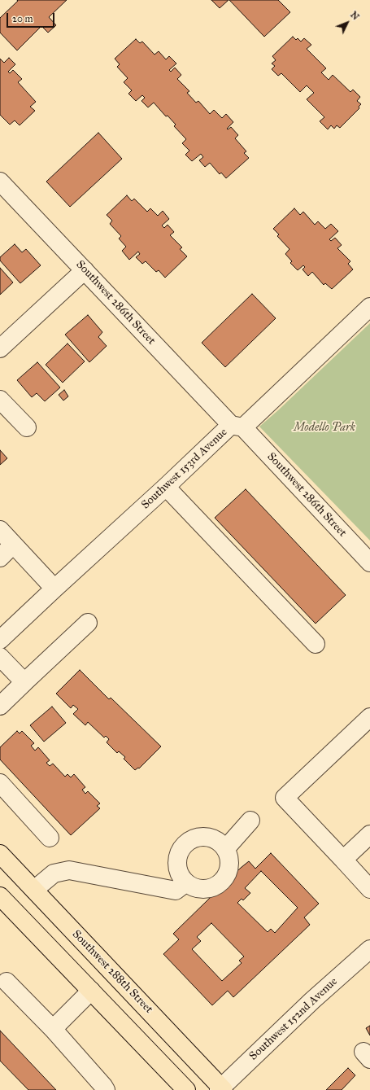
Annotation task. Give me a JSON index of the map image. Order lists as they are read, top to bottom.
{
  "streets": {
    "main road": ["Southwest 288th Street"],
    "street": ["Southwest 286th Street", "Southwest 153rd Avenue", "Southwest 152nd Avenue"]
  },
  "crossings": [
    ["Southwest 286th Street", "Southwest 153rd Avenue"],
    ["Southwest 288th Street", "Southwest 152nd Avenue"]
  ],
  "parks": ["Modello Park"],
  "scale_bar": "20 m",
  "north": "top right"
}
